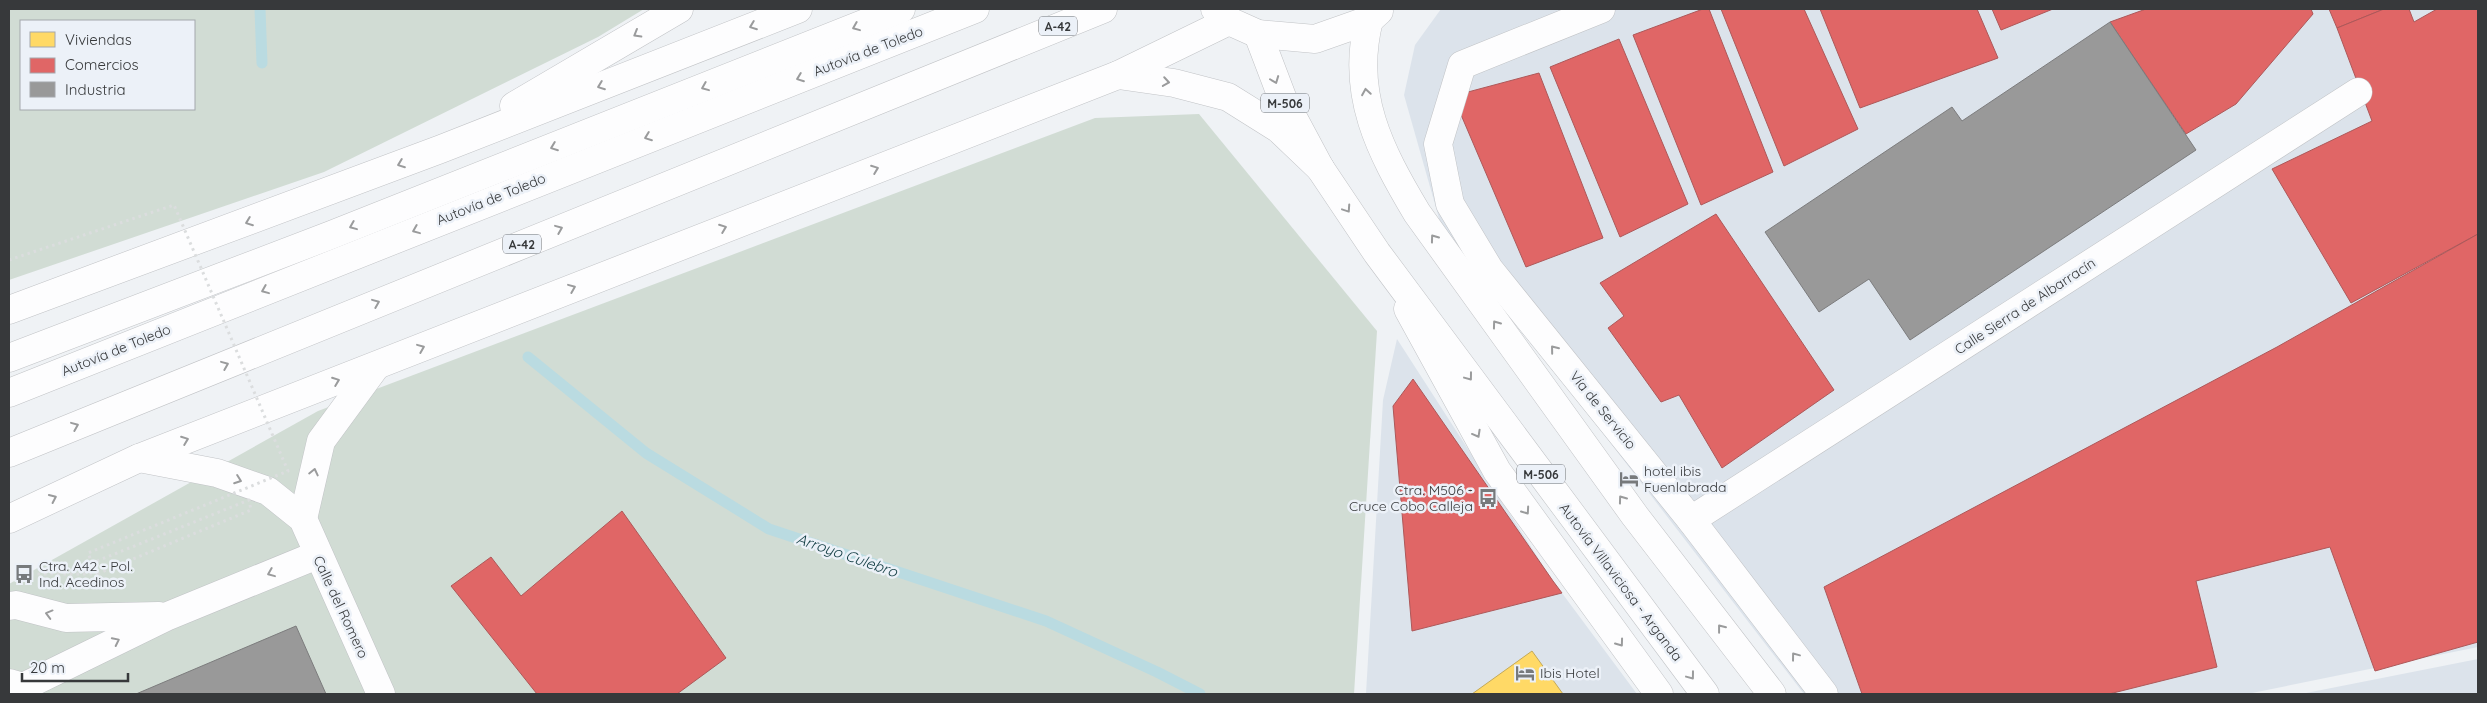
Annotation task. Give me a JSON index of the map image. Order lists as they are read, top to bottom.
{
  "streets": {
    "main road": [
      "A-42",
      "Autovía de Toledo",
      "M-506",
      "Calle Sierra de Albarracín",
      "Vía de Servicio",
      "Autovía Villaviciosa - Arganda",
      "Calle del Romero"
    ]
  },
  "crossings": [
    ["M-506", "Autovía Villaviciosa - Arganda"],
    ["Calle Sierra de Albarracín", "Vía de Servicio"]
  ],
  "water": ["Arroyo Culebro"],
  "places": {
    "hotel": ["hotel ibis Fuenlabrada", "Ibis Hotel"],
    "bus stop": ["Ctra. M506 - Cruce Cobo Calleja", "Ctra. A42 - Pol. Ind. Acedinos"]
  },
  "legend": ["Viviendas", "Comercios", "Industria"],
  "scale_bar": "20 m"
}
